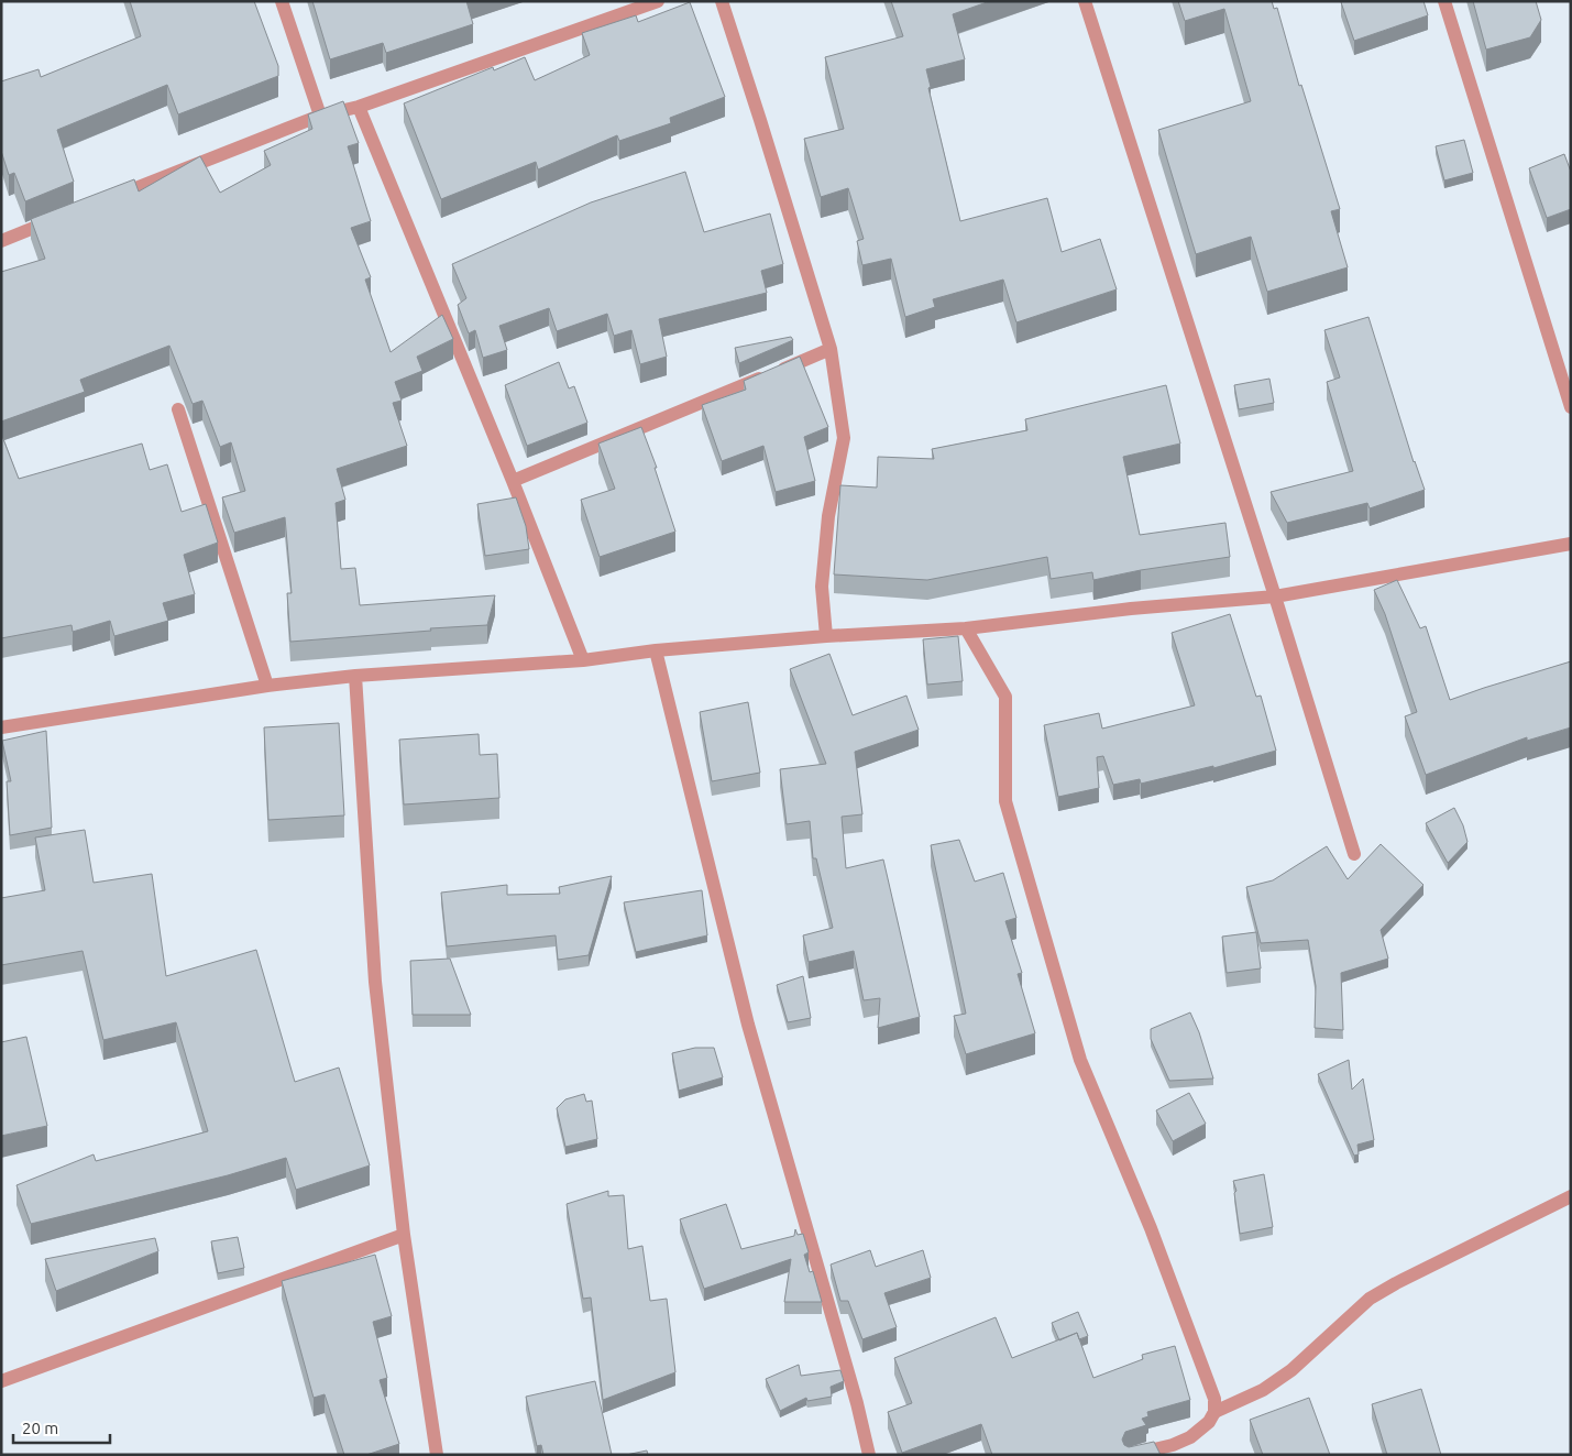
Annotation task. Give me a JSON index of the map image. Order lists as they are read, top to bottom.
{
  "scale_bar": "20 m"
}
